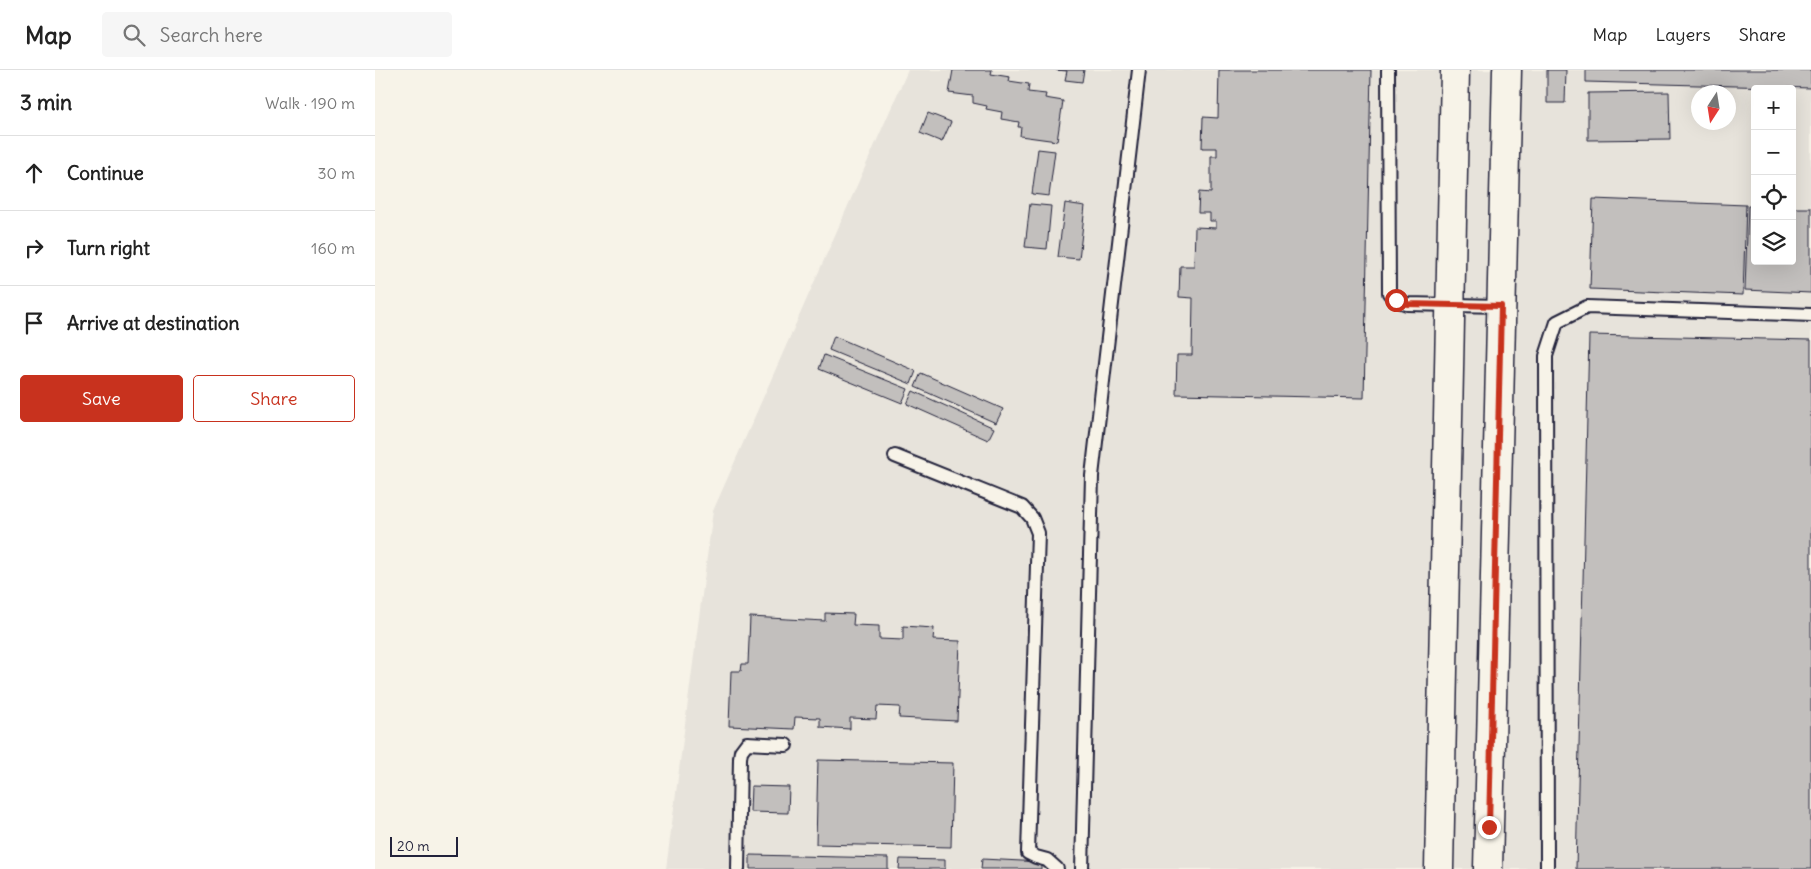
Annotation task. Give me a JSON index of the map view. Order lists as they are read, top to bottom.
{
  "scale_bar": "20 m",
  "north": "bottom",
  "page": {
    "header": "Map",
    "search": "Search here",
    "nav": ["Map", "Layers", "Share"],
    "heading": ["3 min", "Walk · 190 m"],
    "map_buttons": ["+", "−"],
    "list": [
      ["Continue", "30 m"],
      ["Turn right", "160 m"],
      "Arrive at destination"
    ],
    "buttons": ["Save", "Share"],
    "scale": "20 m"
  }
}
